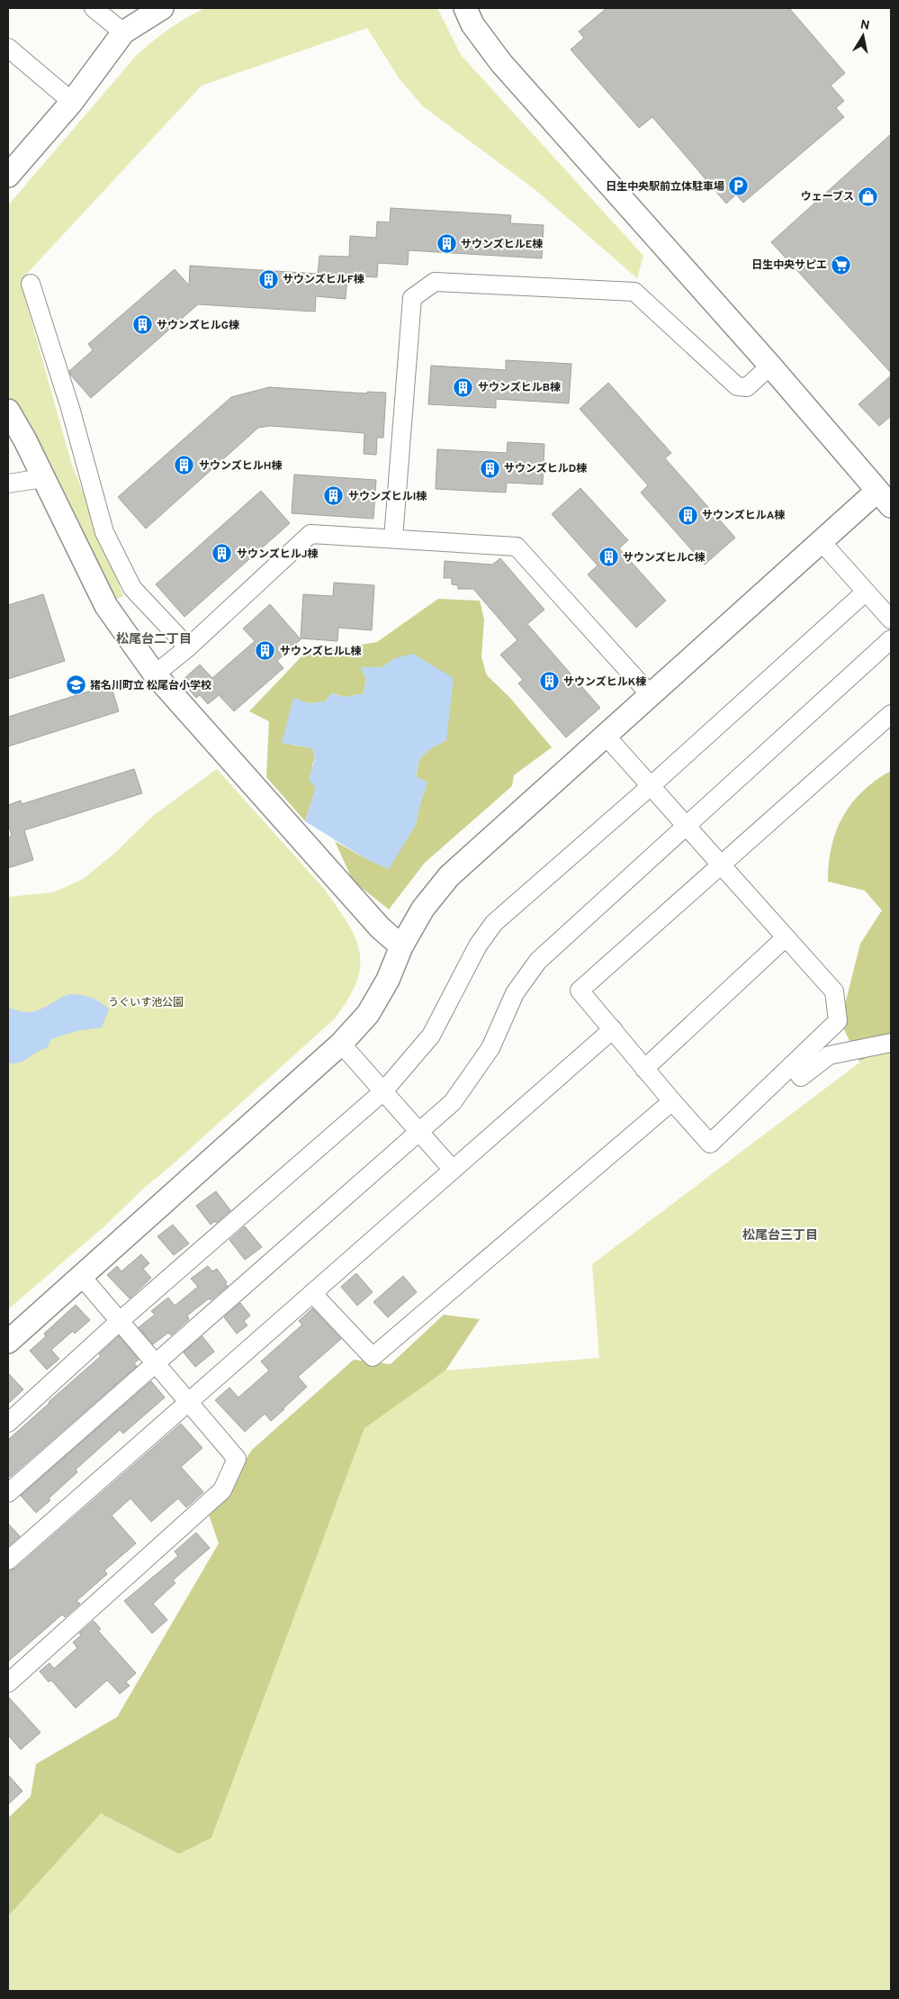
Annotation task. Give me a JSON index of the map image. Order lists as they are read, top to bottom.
{
  "districts": ["松尾台二丁目", "松尾台三丁目"],
  "parks": ["うぐいす池公園"],
  "places": {
    "parking": ["日生中央駅前立体駐車場"],
    "shop": ["ウェーブス"],
    "building": [
      "サウンズヒルE棟",
      "サウンズヒルF棟",
      "サウンズヒルG棟",
      "サウンズヒルB棟",
      "サウンズヒルH棟",
      "サウンズヒルD棟",
      "サウンズヒルI棟",
      "サウンズヒルA棟",
      "サウンズヒルJ棟",
      "サウンズヒルC棟",
      "サウンズヒルL棟",
      "サウンズヒルK棟"
    ],
    "supermarket": ["日生中央サピエ"],
    "school or university": ["猪名川町立 松尾台小学校"]
  },
  "north": "top"
}
